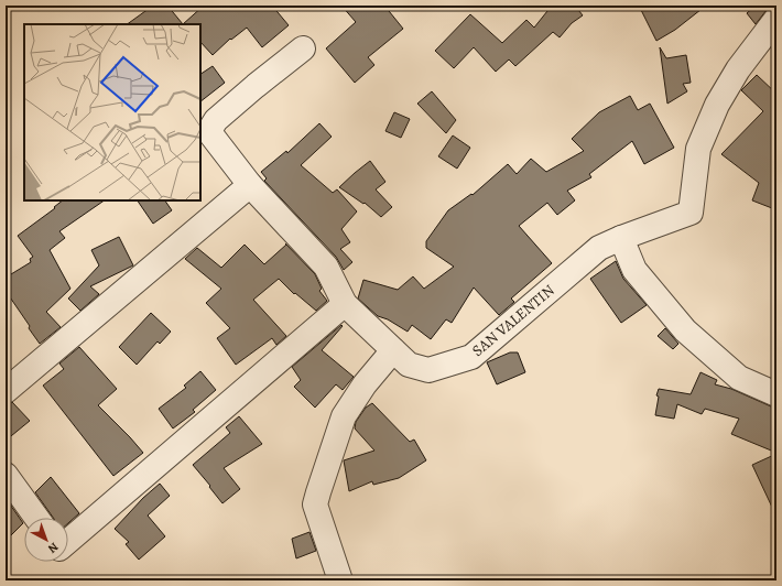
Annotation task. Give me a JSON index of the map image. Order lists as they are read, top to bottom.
{
  "streets": {
    "street": ["SAN VALENTIN"]
  },
  "north": "bottom right"
}
